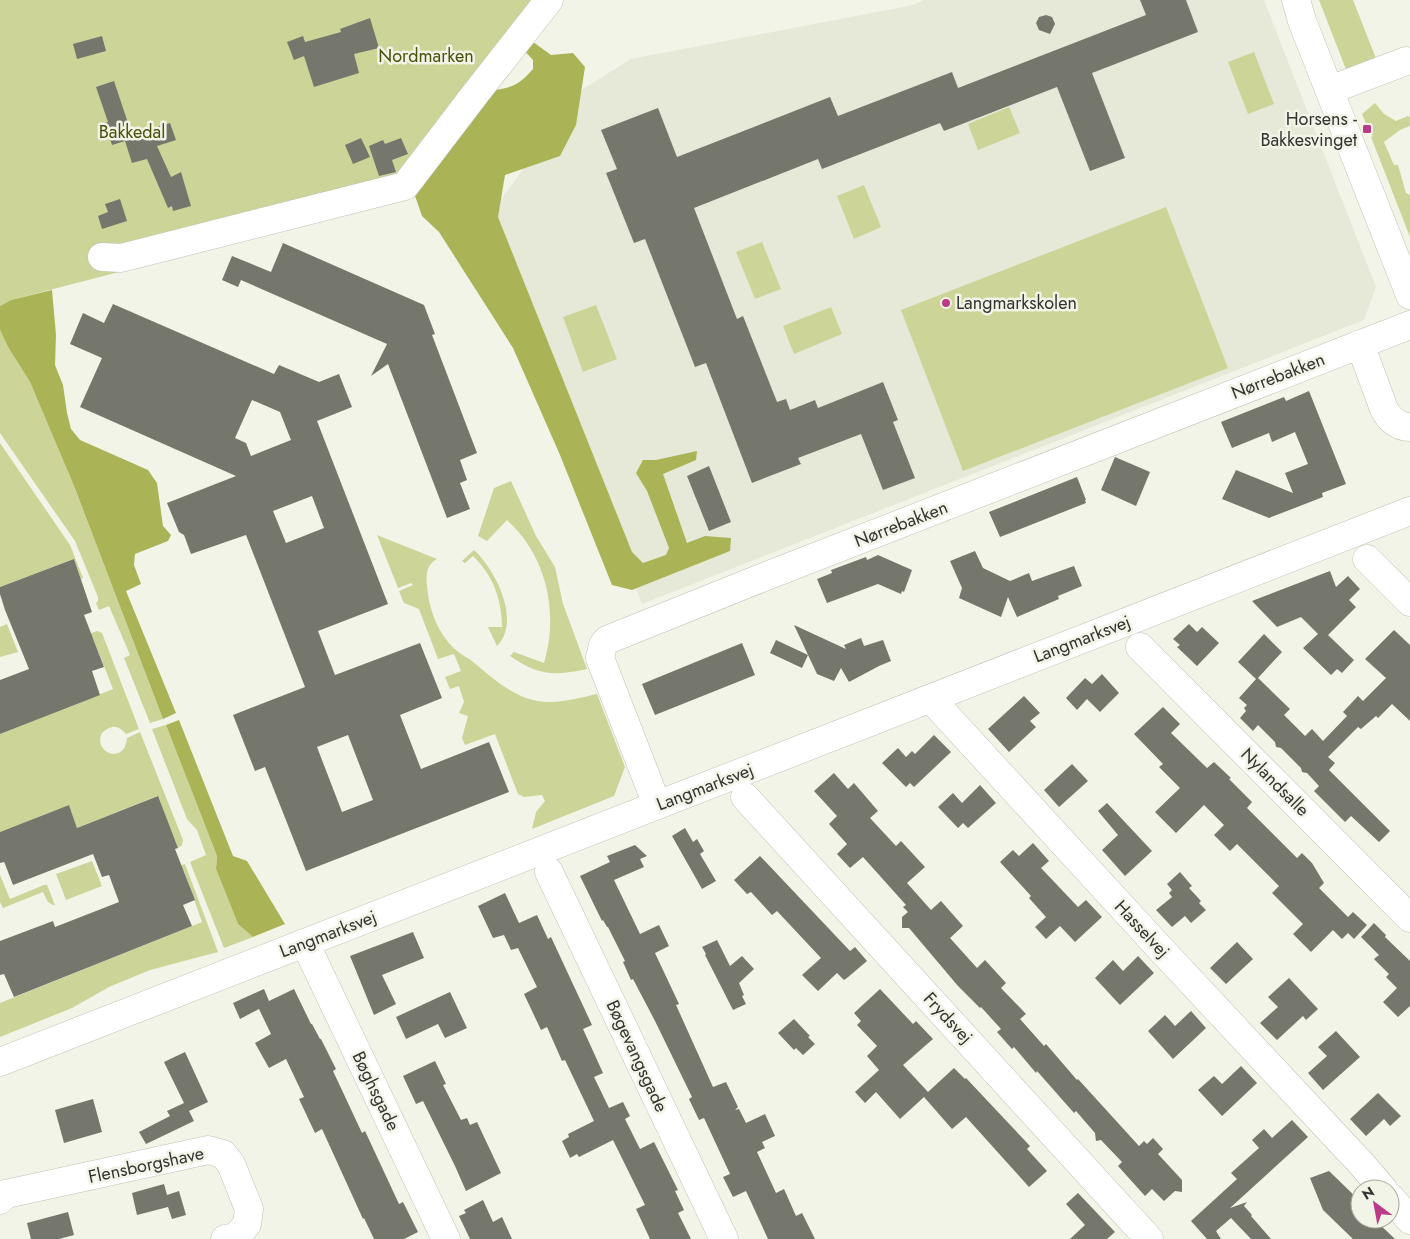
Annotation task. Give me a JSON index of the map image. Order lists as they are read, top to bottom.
{
  "streets": {
    "street": [
      "Nørrebakken",
      "Langmarksvej",
      "Nylandsalle",
      "Hasselvej",
      "Frydsvej",
      "Bøgevangsgade",
      "Bøghsgade",
      "Flensborgshave"
    ]
  },
  "crossings": [
    ["Nørrebakken", "Langmarksvej"],
    ["Langmarksvej", "Hasselvej"],
    ["Langmarksvej", "Bøghsgade"]
  ],
  "parks": ["Nordmarken", "Bakkedal"],
  "places": {
    "transit": ["Horsens - Bakkesvinget"],
    "other": ["Langmarkskolen"]
  },
  "north": "top left"
}
